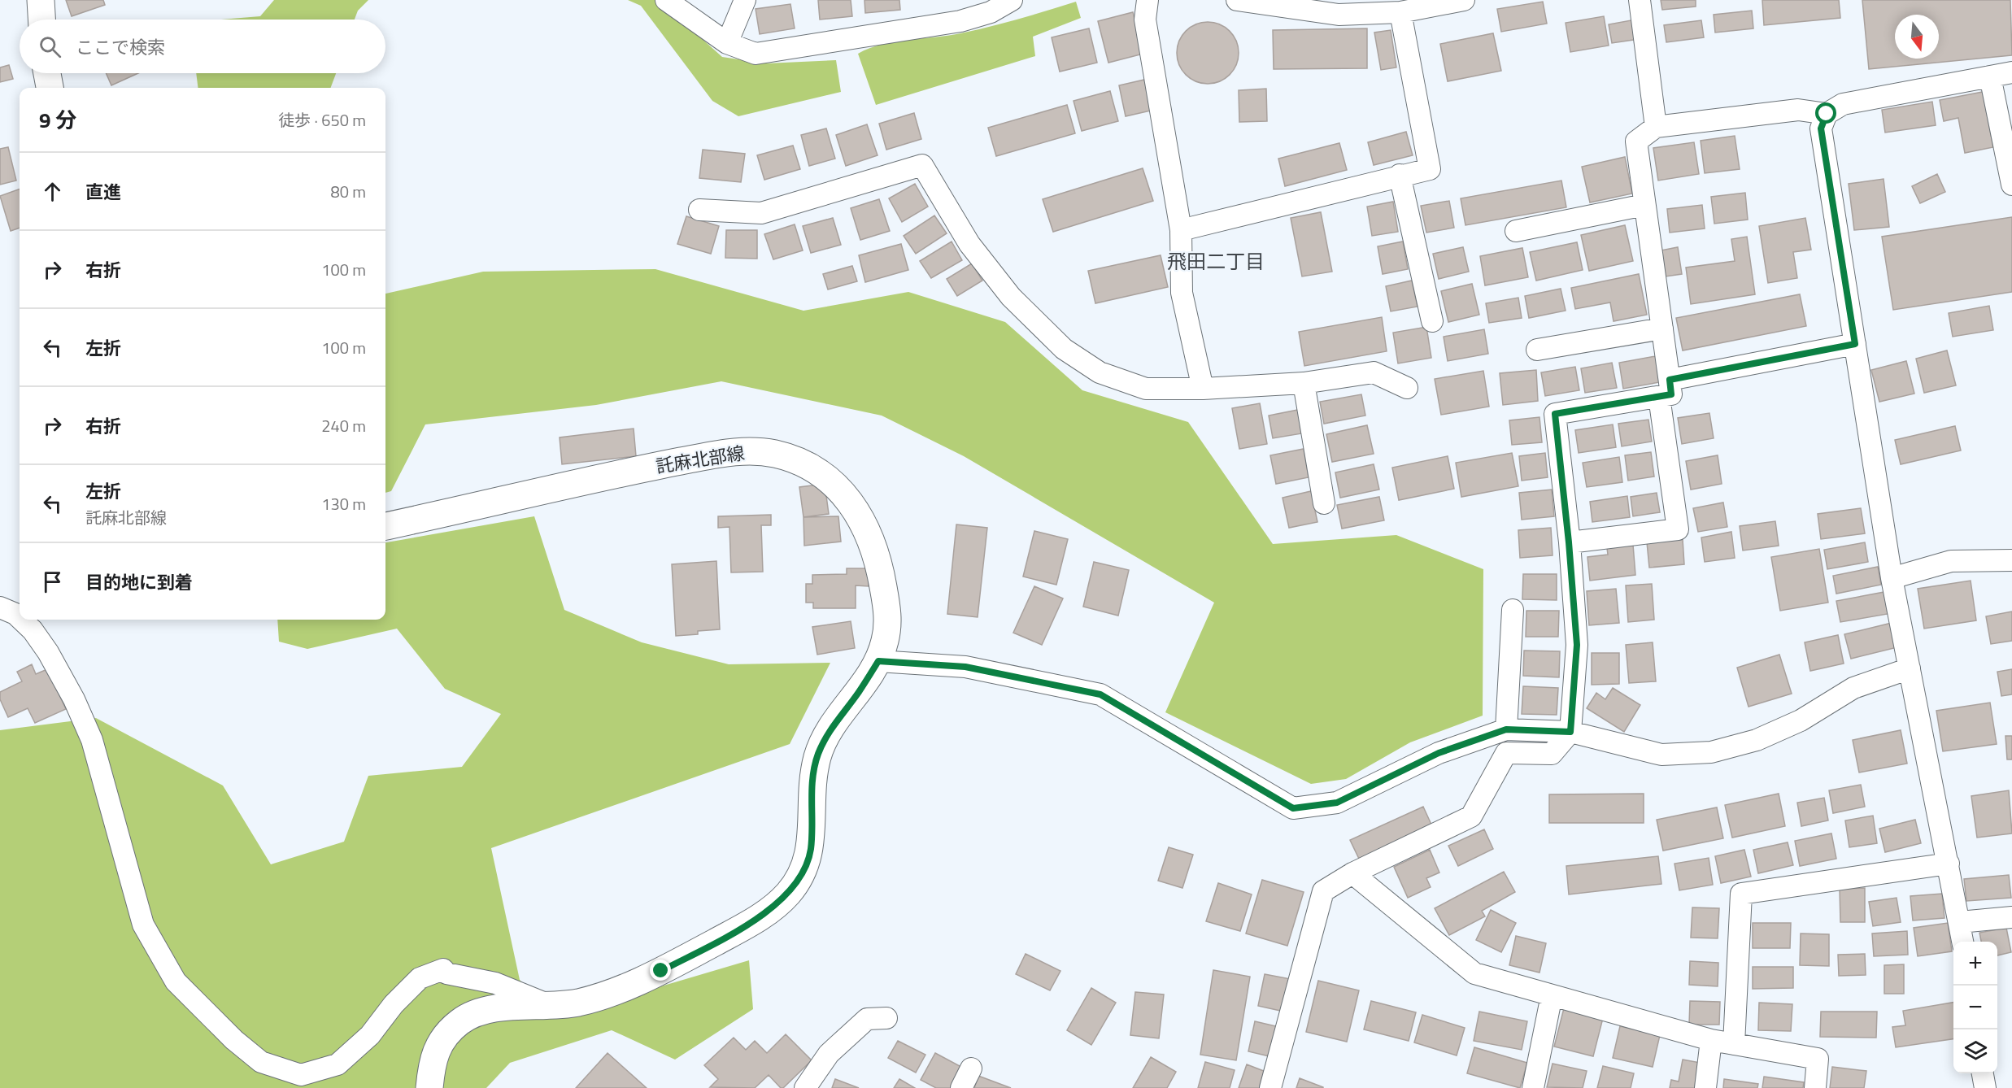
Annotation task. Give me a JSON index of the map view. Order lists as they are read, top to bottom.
{
  "streets": {
    "main road": ["託麻北部線"]
  },
  "districts": ["飛田二丁目"],
  "north": "bottom",
  "page": {
    "search": "ここで検索",
    "heading": ["9 分", "徒歩 · 650 m"],
    "list": [
      ["直進", "80 m"],
      ["右折", "100 m"],
      ["左折", "100 m"],
      ["右折", "240 m"],
      ["左折", "託麻北部線", "130 m"],
      "目的地に到着"
    ],
    "map_buttons": ["+", "−"]
  }
}
